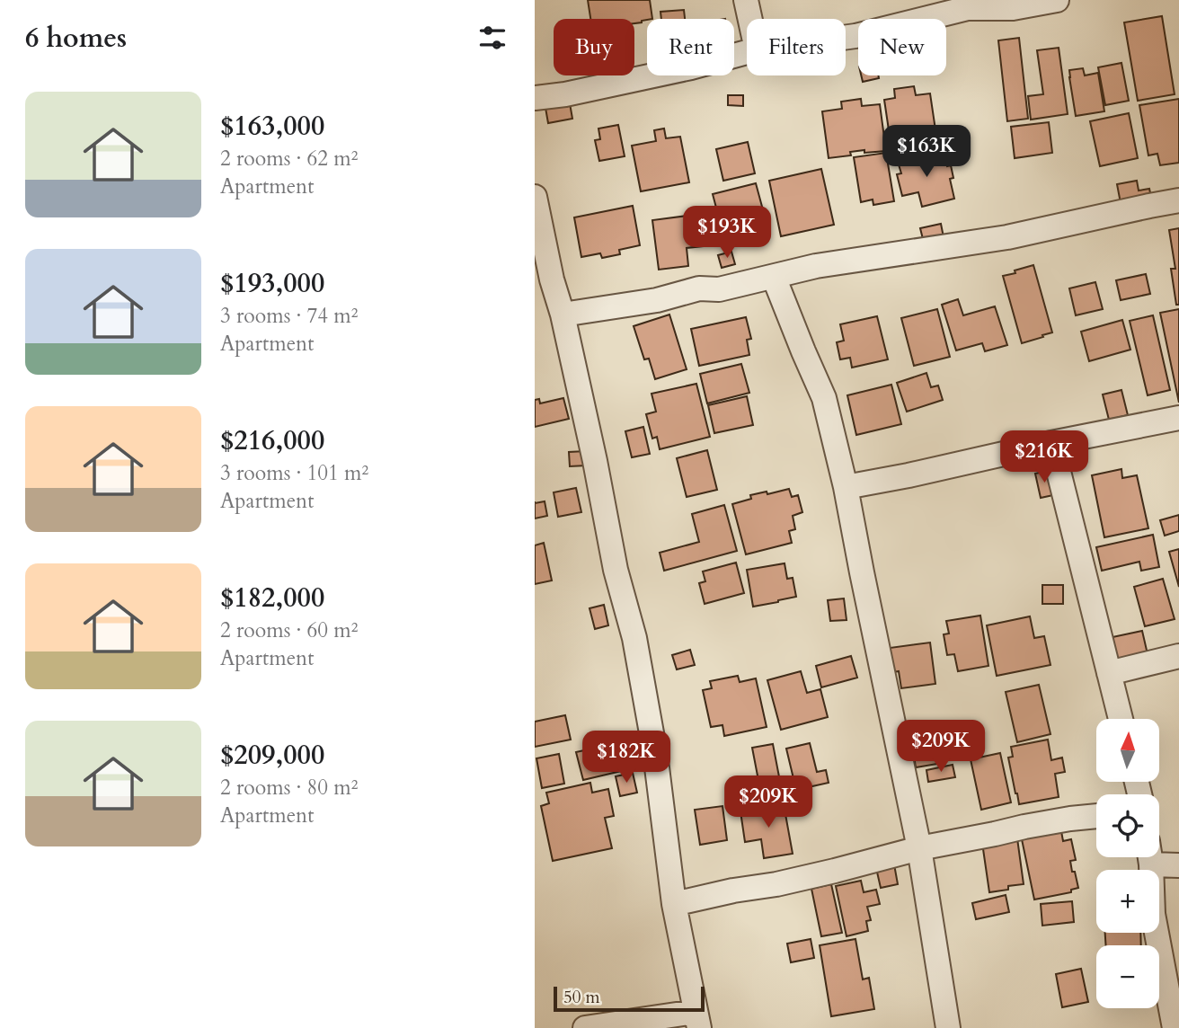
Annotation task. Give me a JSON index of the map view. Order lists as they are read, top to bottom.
{
  "scale_bar": "50 m",
  "north": "top",
  "page": {
    "heading": "6 homes",
    "chip": [
      "Buy",
      "Rent",
      "Filters",
      "New"
    ],
    "list": [
      {
        "name": "$163,000",
        "note": "2 rooms · 62 m² · Apartment"
      },
      {
        "name": "$193,000",
        "note": "3 rooms · 74 m² · Apartment"
      },
      {
        "name": "$216,000",
        "note": "3 rooms · 101 m² · Apartment"
      },
      {
        "name": "$182,000",
        "note": "2 rooms · 60 m² · Apartment"
      },
      {
        "name": "$209,000",
        "note": "2 rooms · 80 m² · Apartment"
      }
    ],
    "price": [
      "$163K",
      "$193K",
      "$216K",
      "$209K",
      "$182K",
      "$209K"
    ],
    "map_buttons": ["+", "−"],
    "scale": "50 m"
  }
}
